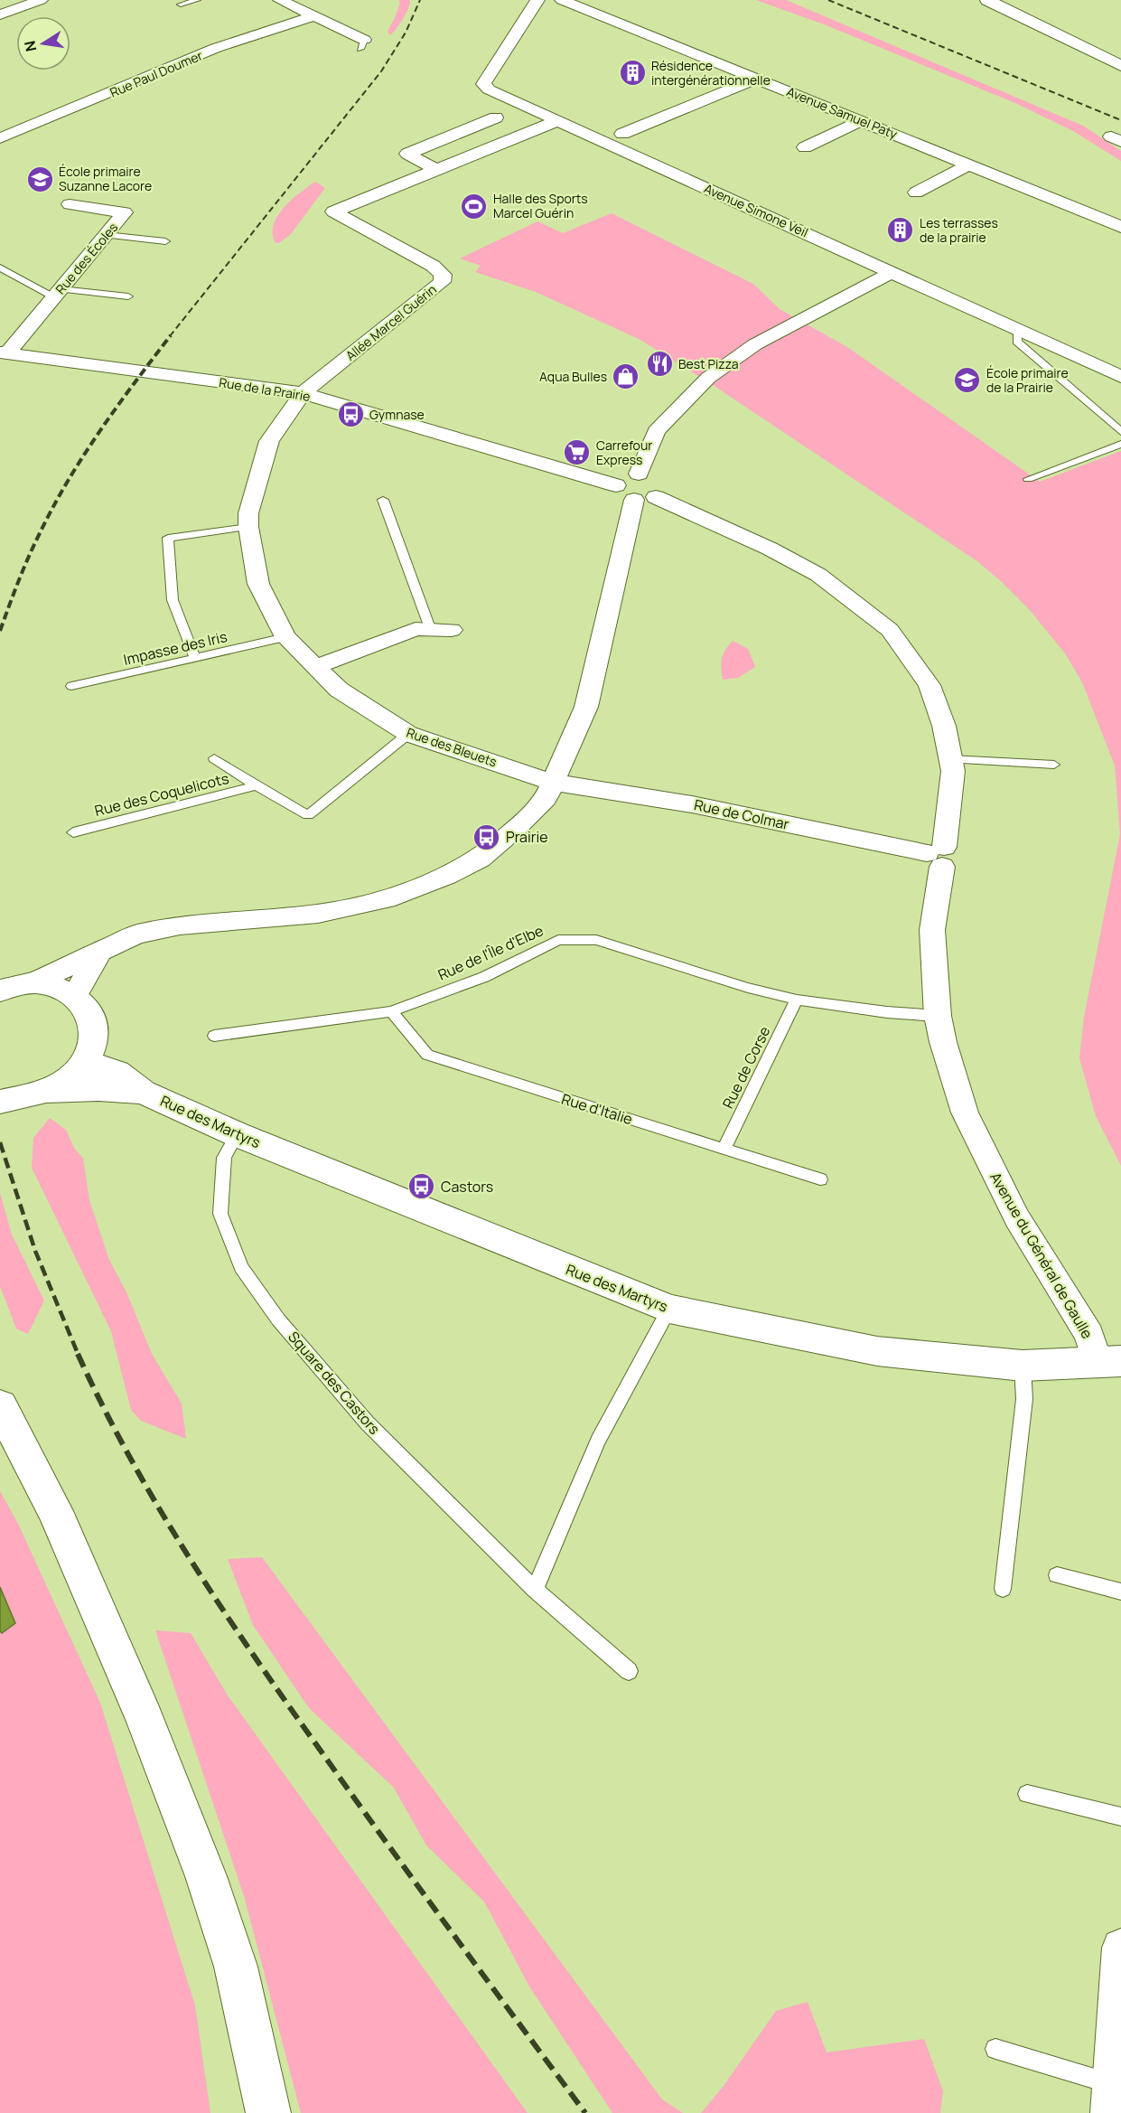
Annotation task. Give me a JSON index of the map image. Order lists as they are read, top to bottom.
{
  "streets": {
    "main road": ["Rue des Martyrs"],
    "street": [
      "Rue Paul Doumer",
      "Avenue Samuel Paty",
      "Avenue Simone Veil",
      "Rue des Écoles",
      "Allée Marcel Guérin",
      "Rue de la Prairie",
      "Rue des Bleuets",
      "Rue de Colmar",
      "Avenue du Général de Gaulle"
    ],
    "lane": [
      "Impasse des Iris",
      "Rue des Coquelicots",
      "Rue de l'Île d'Elbe",
      "Rue de Corse",
      "Rue d'Italie",
      "Square des Castors"
    ]
  },
  "crossings": [
    ["Avenue Simone Veil", "Allée Marcel Guérin"],
    ["Rue des Écoles", "Rue de la Prairie"],
    ["Allée Marcel Guérin", "Rue de la Prairie"],
    ["Allée Marcel Guérin", "Rue des Bleuets"],
    ["Rue de la Prairie", "Rue des Bleuets"],
    ["Rue de la Prairie", "Avenue du Général de Gaulle"],
    ["Impasse des Iris", "Rue des Bleuets"],
    ["Rue des Bleuets", "Rue des Coquelicots"],
    ["Rue des Bleuets", "Rue de Colmar"],
    ["Rue de Colmar", "Avenue du Général de Gaulle"],
    ["Rue de l'Île d'Elbe", "Rue de Corse"],
    ["Rue de l'Île d'Elbe", "Rue d'Italie"],
    ["Rue de l'Île d'Elbe", "Avenue du Général de Gaulle"],
    ["Rue de Corse", "Rue d'Italie"],
    ["Rue des Martyrs", "Avenue du Général de Gaulle"],
    ["Rue des Martyrs", "Square des Castors"]
  ],
  "places": {
    "building": ["Résidence intergénérationnelle", "Les terrasses de la prairie"],
    "school or university": ["École primaire Suzanne Lacore", "École primaire de la Prairie"],
    "sports": ["Halle des Sports Marcel Guérin"],
    "restaurant": ["Best Pizza"],
    "shop": ["Aqua Bulles"],
    "bus stop": ["Gymnase", "Prairie", "Castors"],
    "supermarket": ["Carrefour Express"]
  },
  "north": "left"
}
